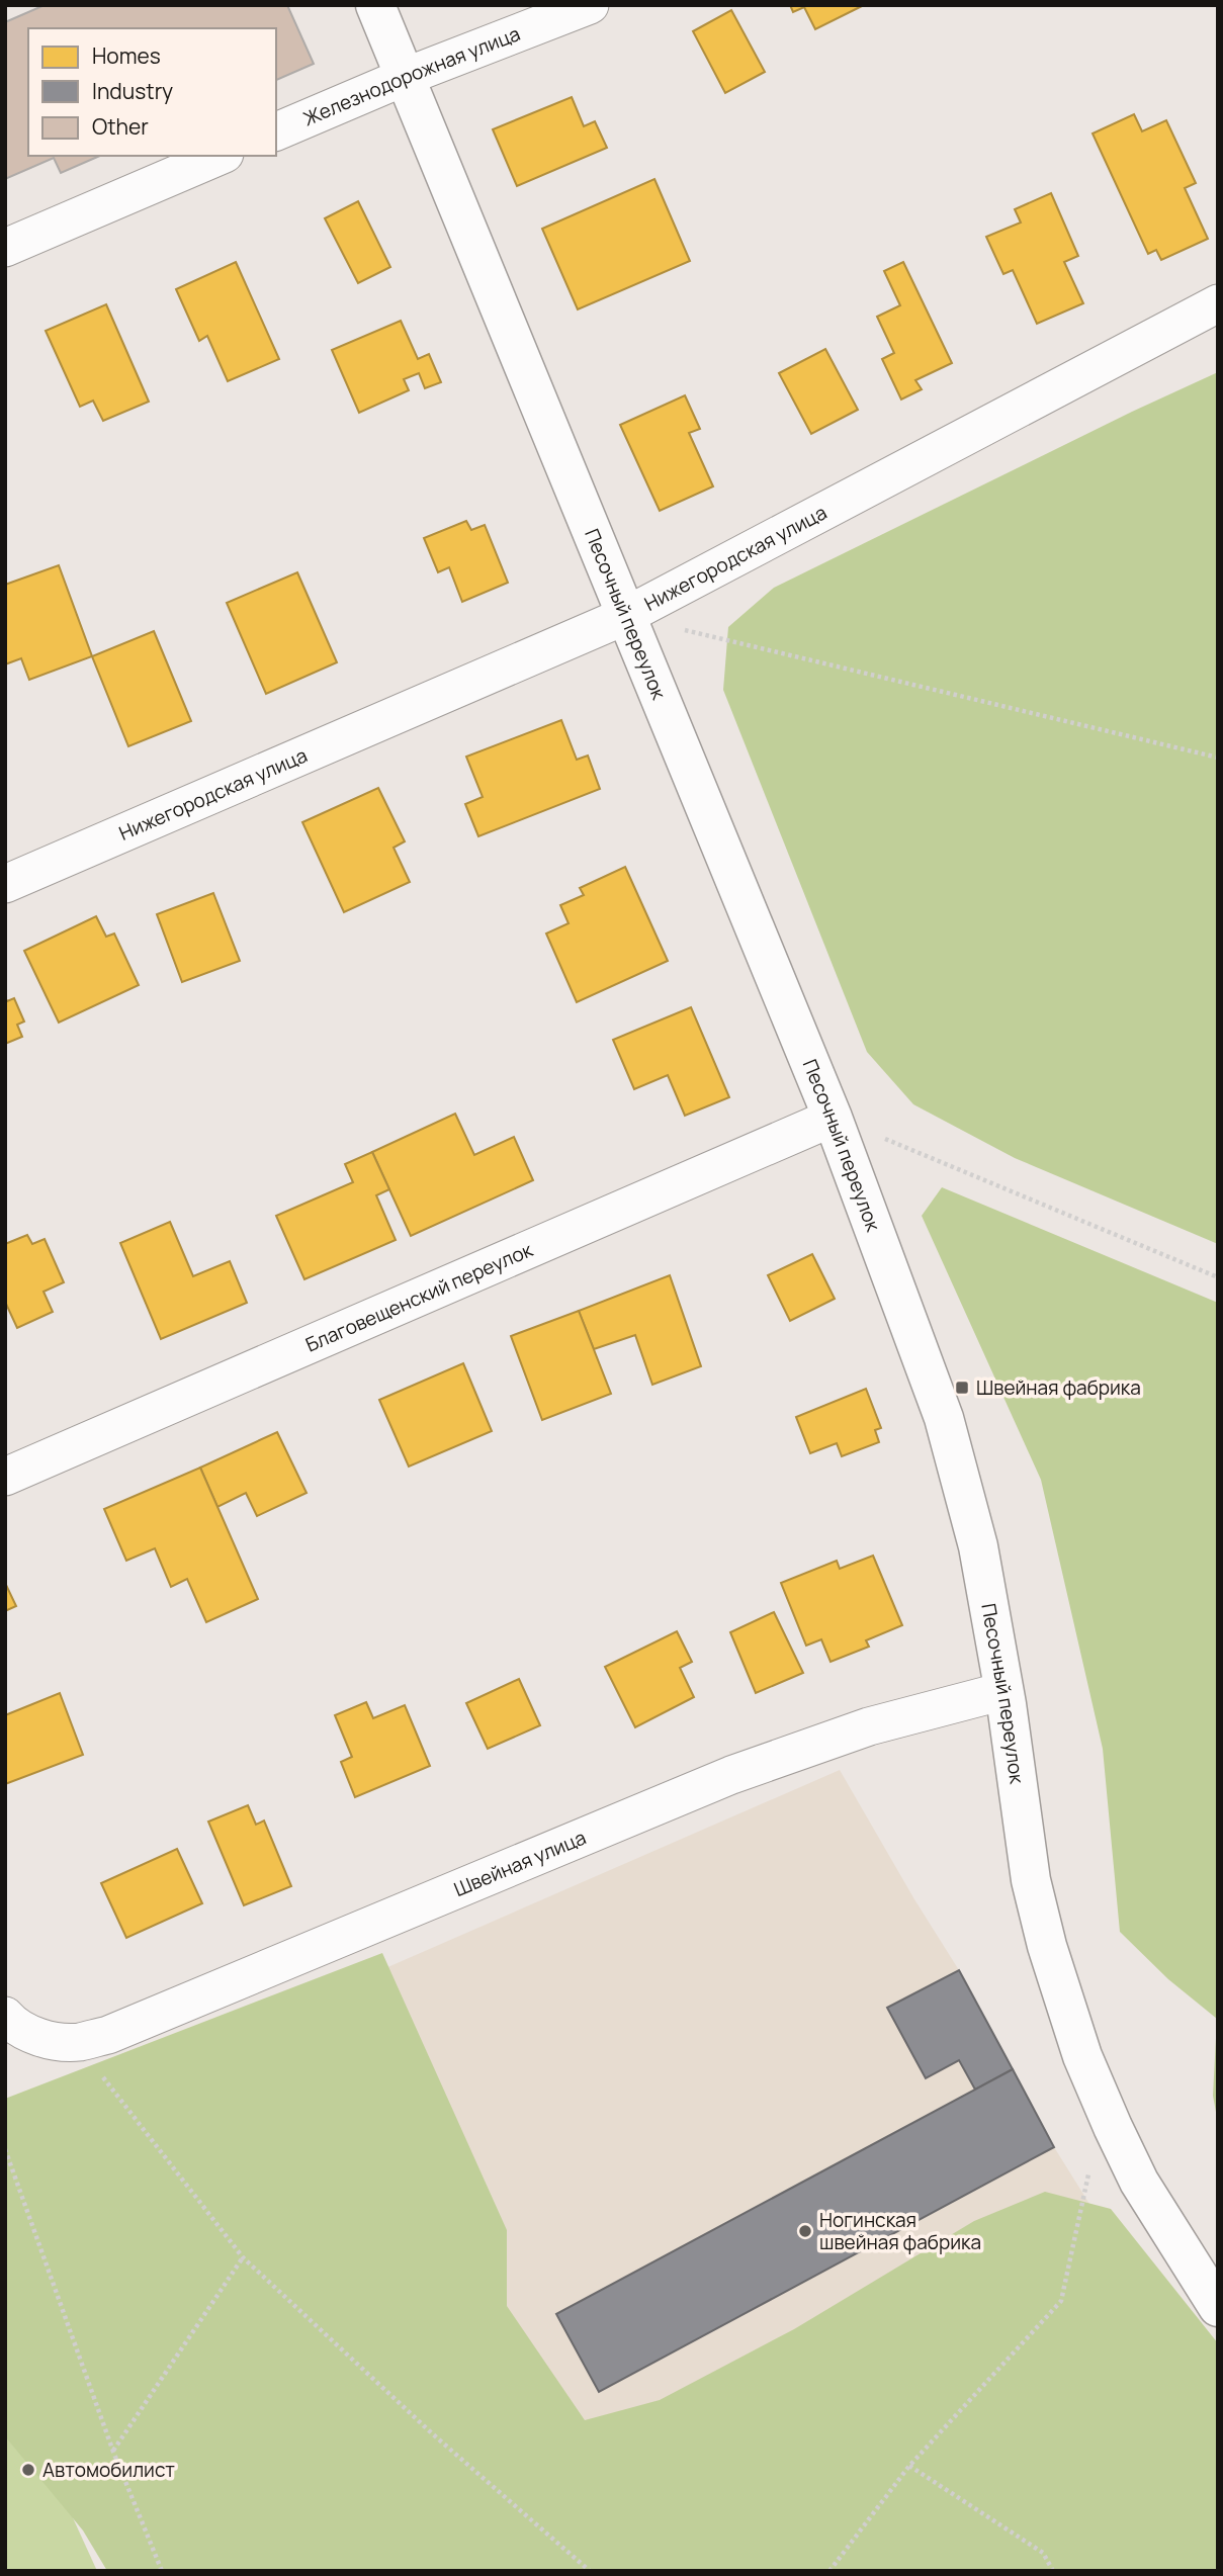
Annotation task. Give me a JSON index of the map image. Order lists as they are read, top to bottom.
{
  "streets": {
    "main road": ["Песочный переулок"],
    "street": [
      "Железнодорожная улица",
      "Нижегородская улица",
      "Благовещенский переулок",
      "Швейная улица"
    ]
  },
  "crossings": [
    ["Железнодорожная улица", "Песочный переулок"],
    ["Нижегородская улица", "Песочный переулок"],
    ["Песочный переулок", "Благовещенский переулок"],
    ["Песочный переулок", "Швейная улица"]
  ],
  "places": {
    "transit": ["Швейная фабрика"],
    "other": ["Ногинская швейная фабрика", "Автомобилист"]
  },
  "legend": ["Homes", "Industry", "Other"]
}
